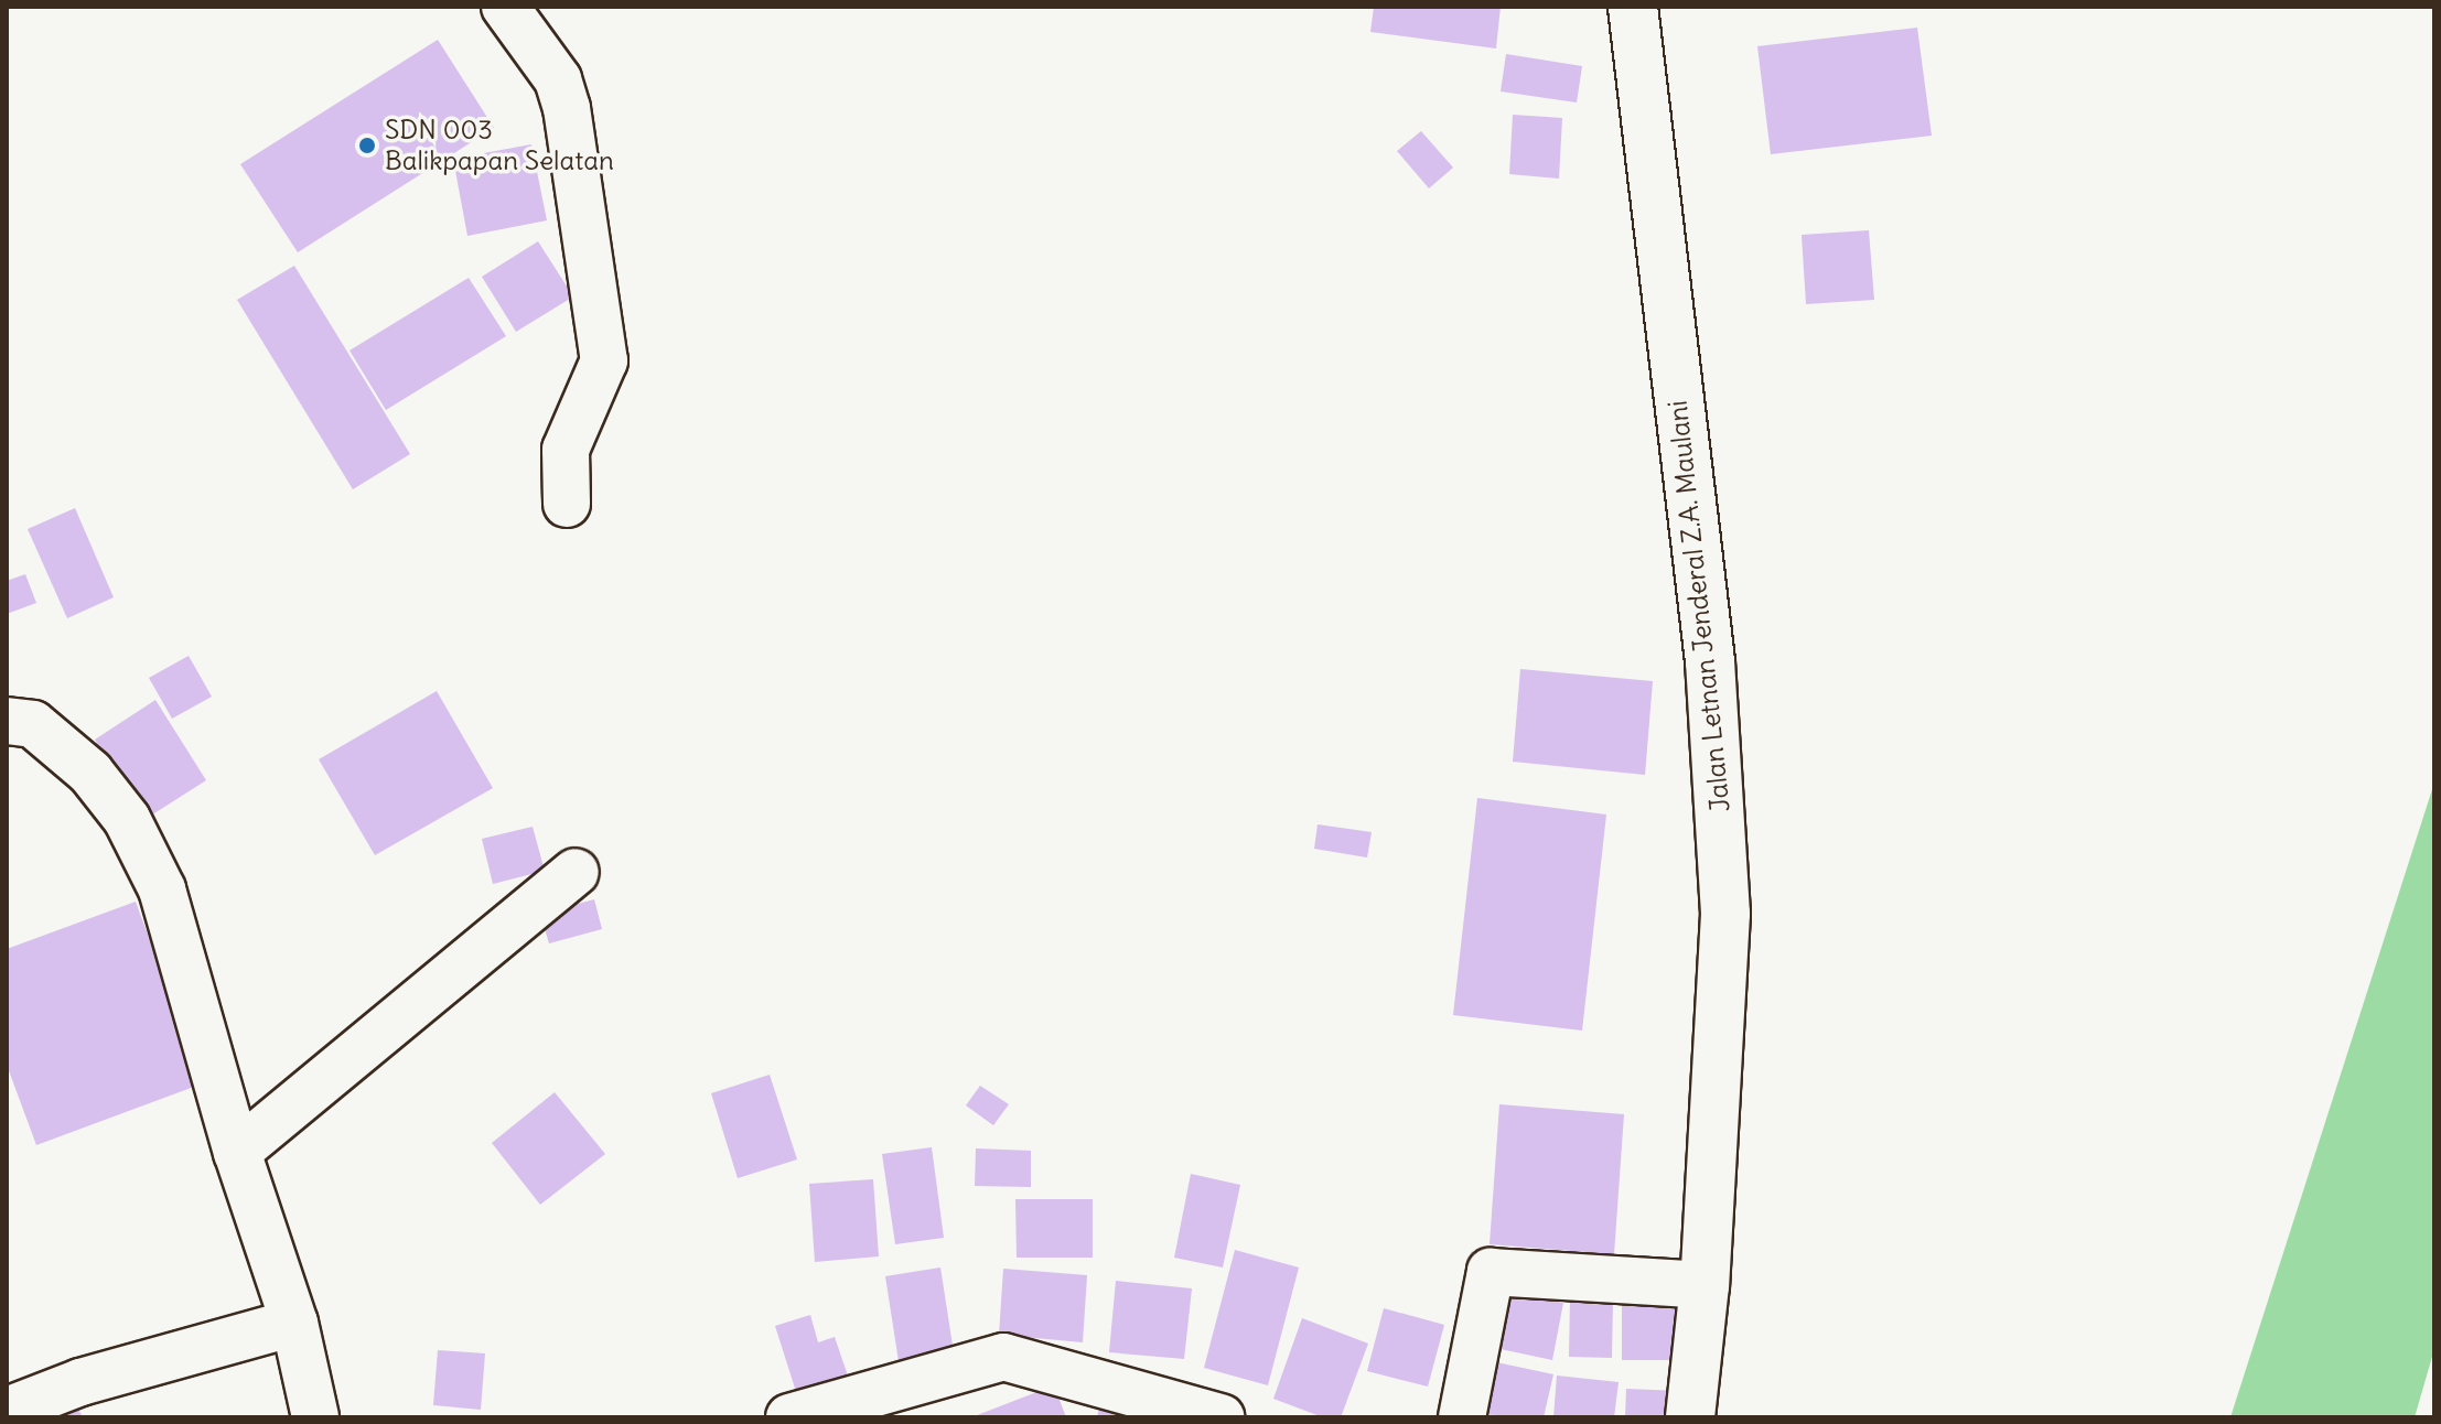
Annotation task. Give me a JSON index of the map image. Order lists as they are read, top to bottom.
{
  "streets": {
    "street": ["Jalan Letnan Jenderal Z.A. Maulani"]
  },
  "places": ["SDN 003 Balikpapan Selatan"]
}
